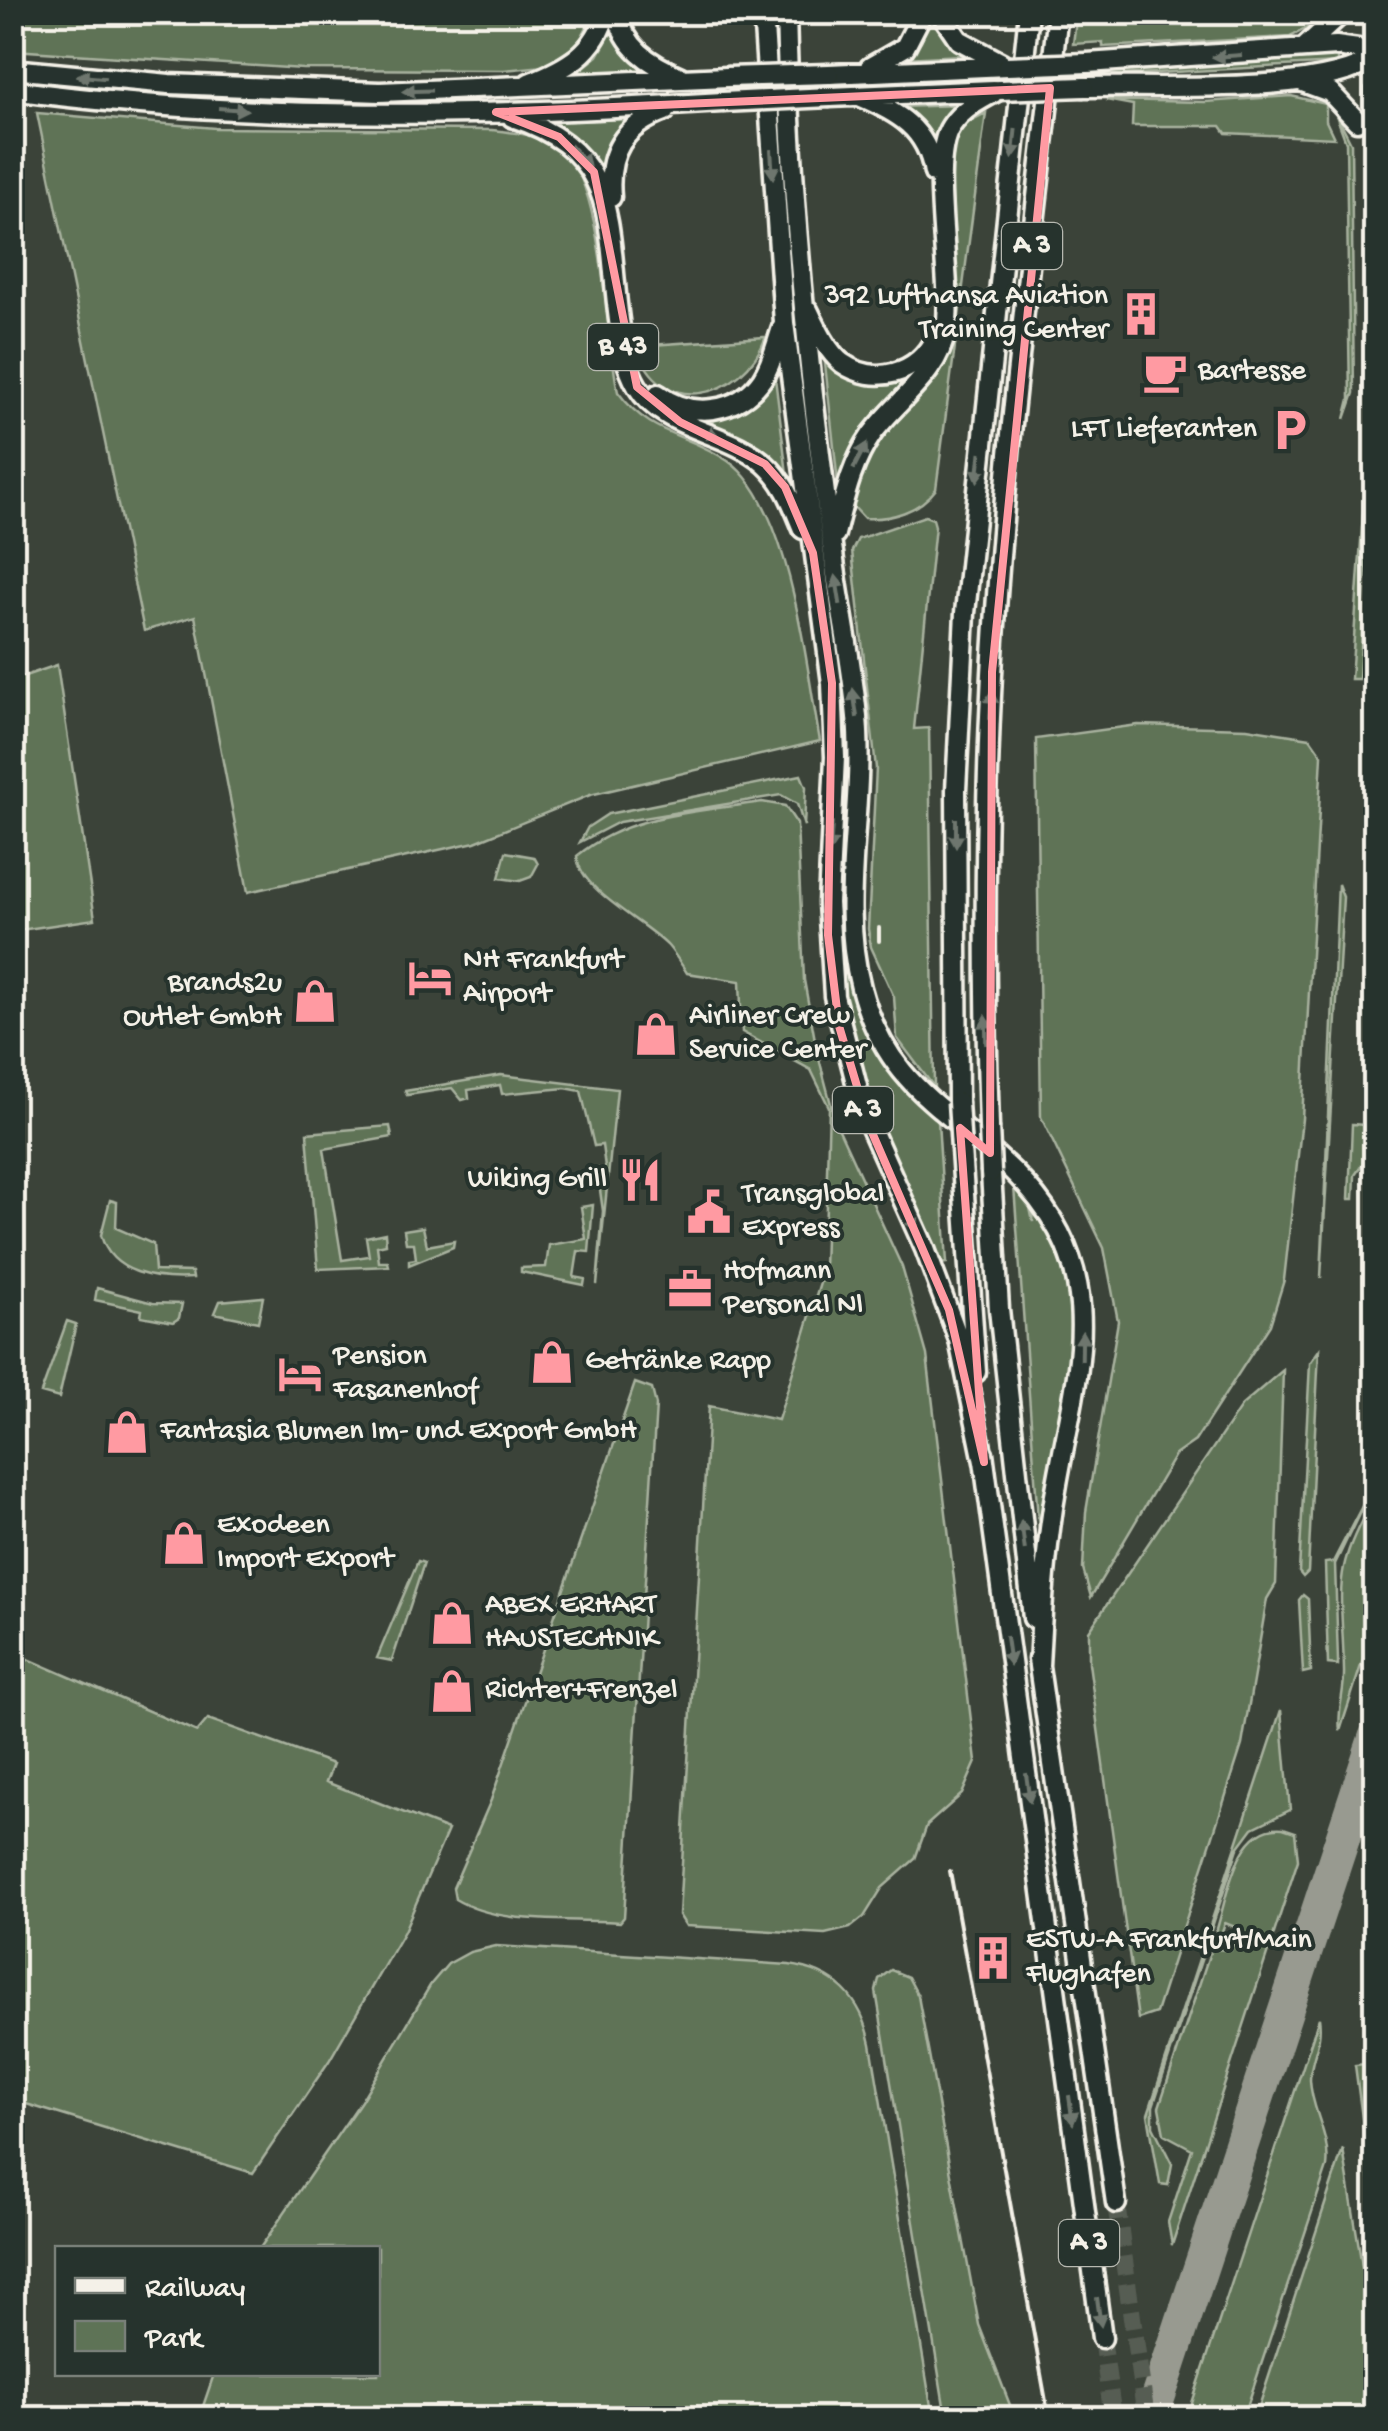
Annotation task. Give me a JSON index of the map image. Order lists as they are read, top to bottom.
{
  "streets": {
    "highway": ["A 3", "B 43"]
  },
  "crossings": [
    ["A 3", "B 43"]
  ],
  "places": {
    "building": ["392 Lufthansa Aviation Training Center", "ESTW-A Frankfurt/Main Flughafen"],
    "cafe": ["Bartesse"],
    "parking": ["LFT Lieferanten"],
    "hotel": ["NH Frankfurt Airport", "Pension Fasanenhof"],
    "shop": [
      "Brands2u Outlet GmbH",
      "Airliner Crew Service Center",
      "Getränke Rapp",
      "Fantasia Blumen Im- und Export GmbH",
      "Exodeen Import Export",
      "ABEX ERHART HAUSTECHNIK",
      "Richter+Frenzel"
    ],
    "restaurant": ["Wiking Grill"],
    "public building": ["Transglobal Express"],
    "office": ["Hofmann Personal Nl"]
  },
  "legend": ["Railway", "Park"]
}
